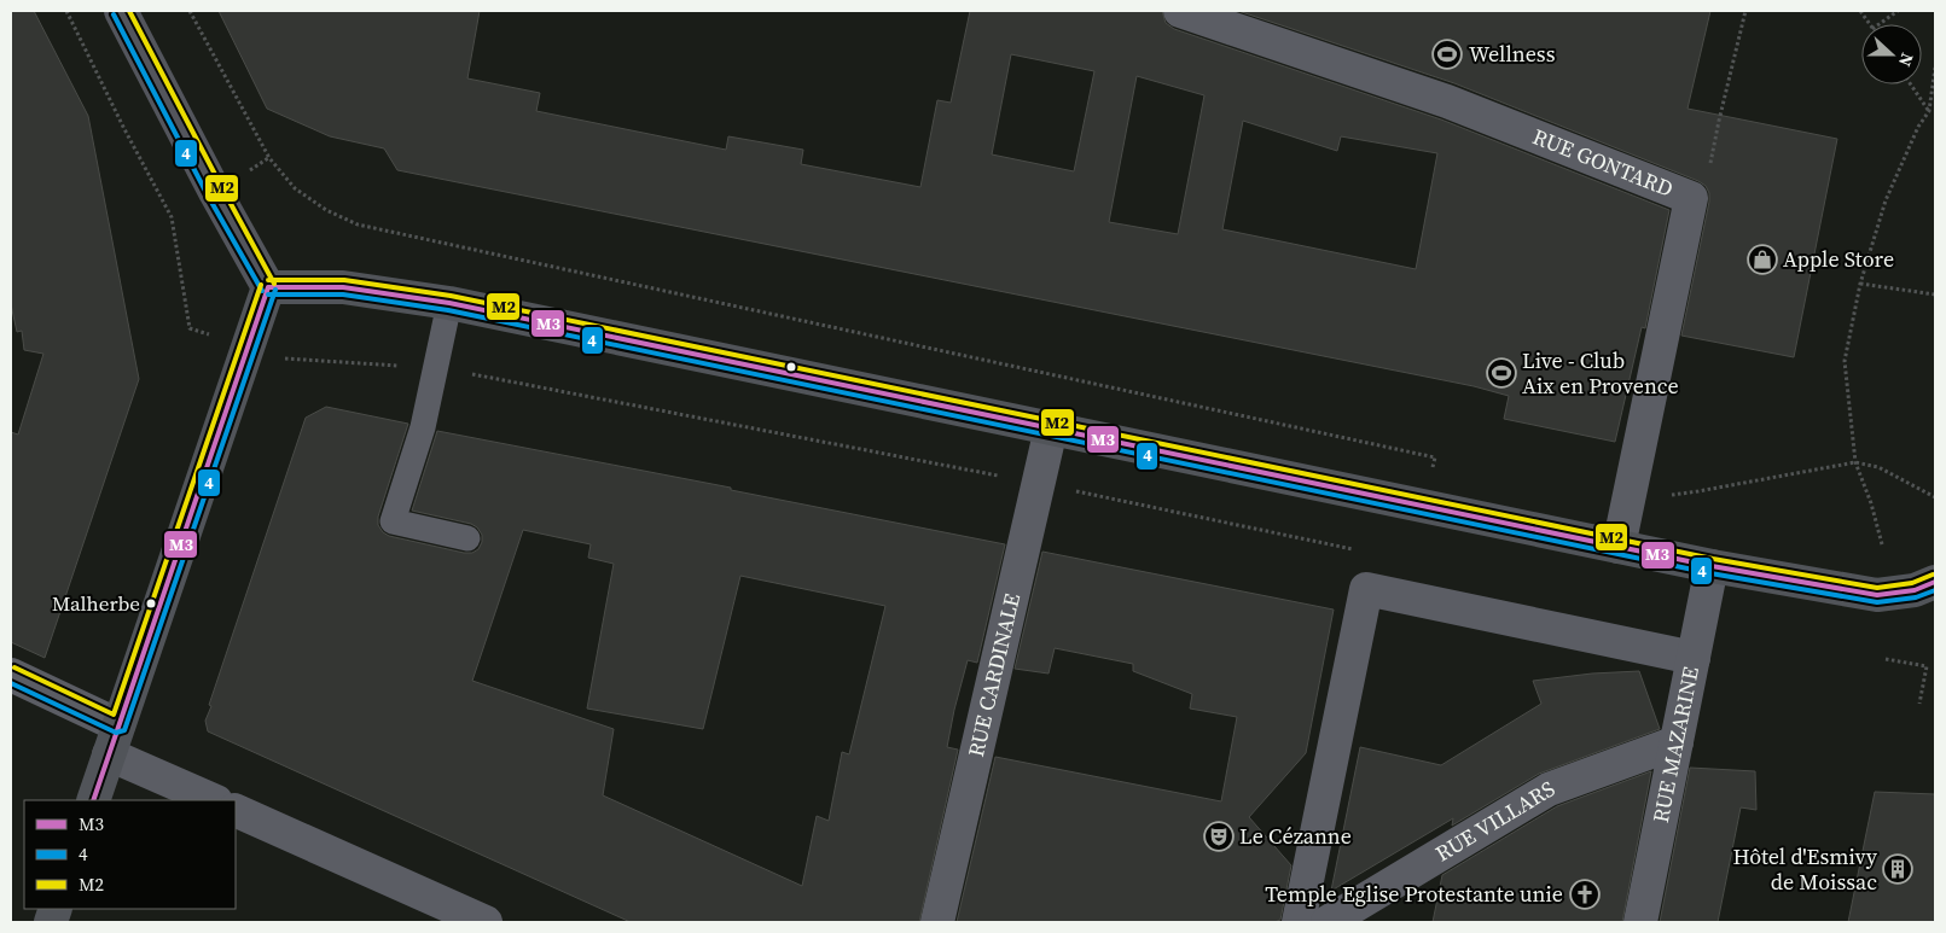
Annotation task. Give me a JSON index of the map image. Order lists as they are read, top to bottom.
{
  "streets": {
    "street": [
      "RUE GONTARD",
      "RUE CARDINALE",
      "RUE MAZARINE",
      "RUE VILLARS"
    ]
  },
  "crossings": [
    ["RUE MAZARINE", "RUE VILLARS"]
  ],
  "places": {
    "sports": ["Wellness", "Live - Club Aix en Provence"],
    "shop": ["Apple Store"],
    "other": ["Malherbe"],
    "theatre": ["Le Cézanne"],
    "building": ["Hôtel d'Esmivy de Moissac"],
    "church": ["Temple Eglise Protestante unie"]
  },
  "lines": ["transit line M2", "transit line 4", "transit line M3"],
  "legend": ["M3", "4", "M2"],
  "north": "right"
}
